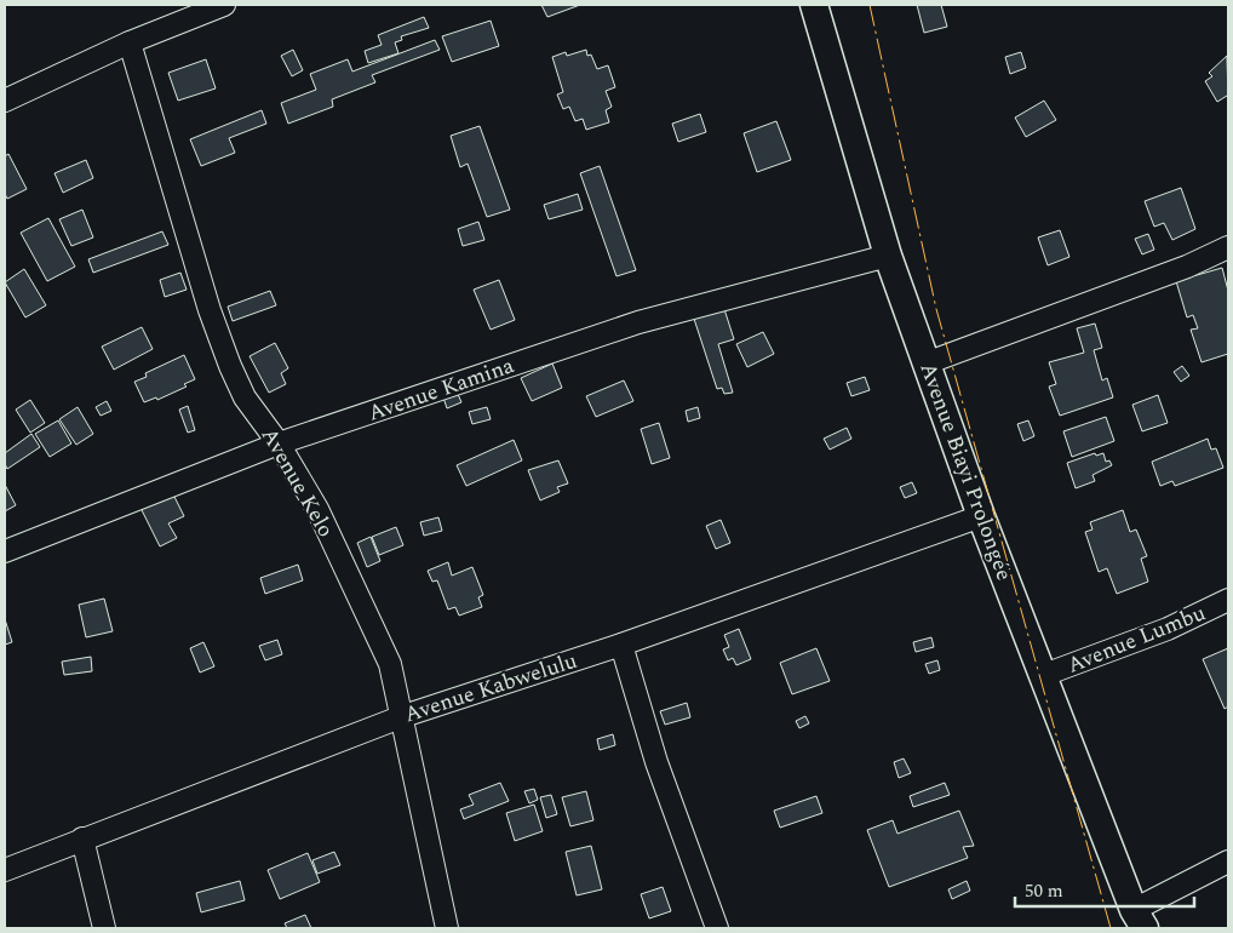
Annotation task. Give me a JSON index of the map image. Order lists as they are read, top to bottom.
{
  "streets": {
    "street": [
      "Avenue Kamina",
      "Avenue Biayi Prolongée",
      "Avenue Kelo",
      "Avenue Lumbu",
      "Avenue Kabwelulu"
    ]
  },
  "crossings": [
    ["Avenue Kamina", "Avenue Biayi Prolongée"],
    ["Avenue Kamina", "Avenue Kelo"],
    ["Avenue Biayi Prolongée", "Avenue Lumbu"],
    ["Avenue Biayi Prolongée", "Avenue Kabwelulu"],
    ["Avenue Kelo", "Avenue Kabwelulu"]
  ],
  "scale_bar": "50 m"
}
